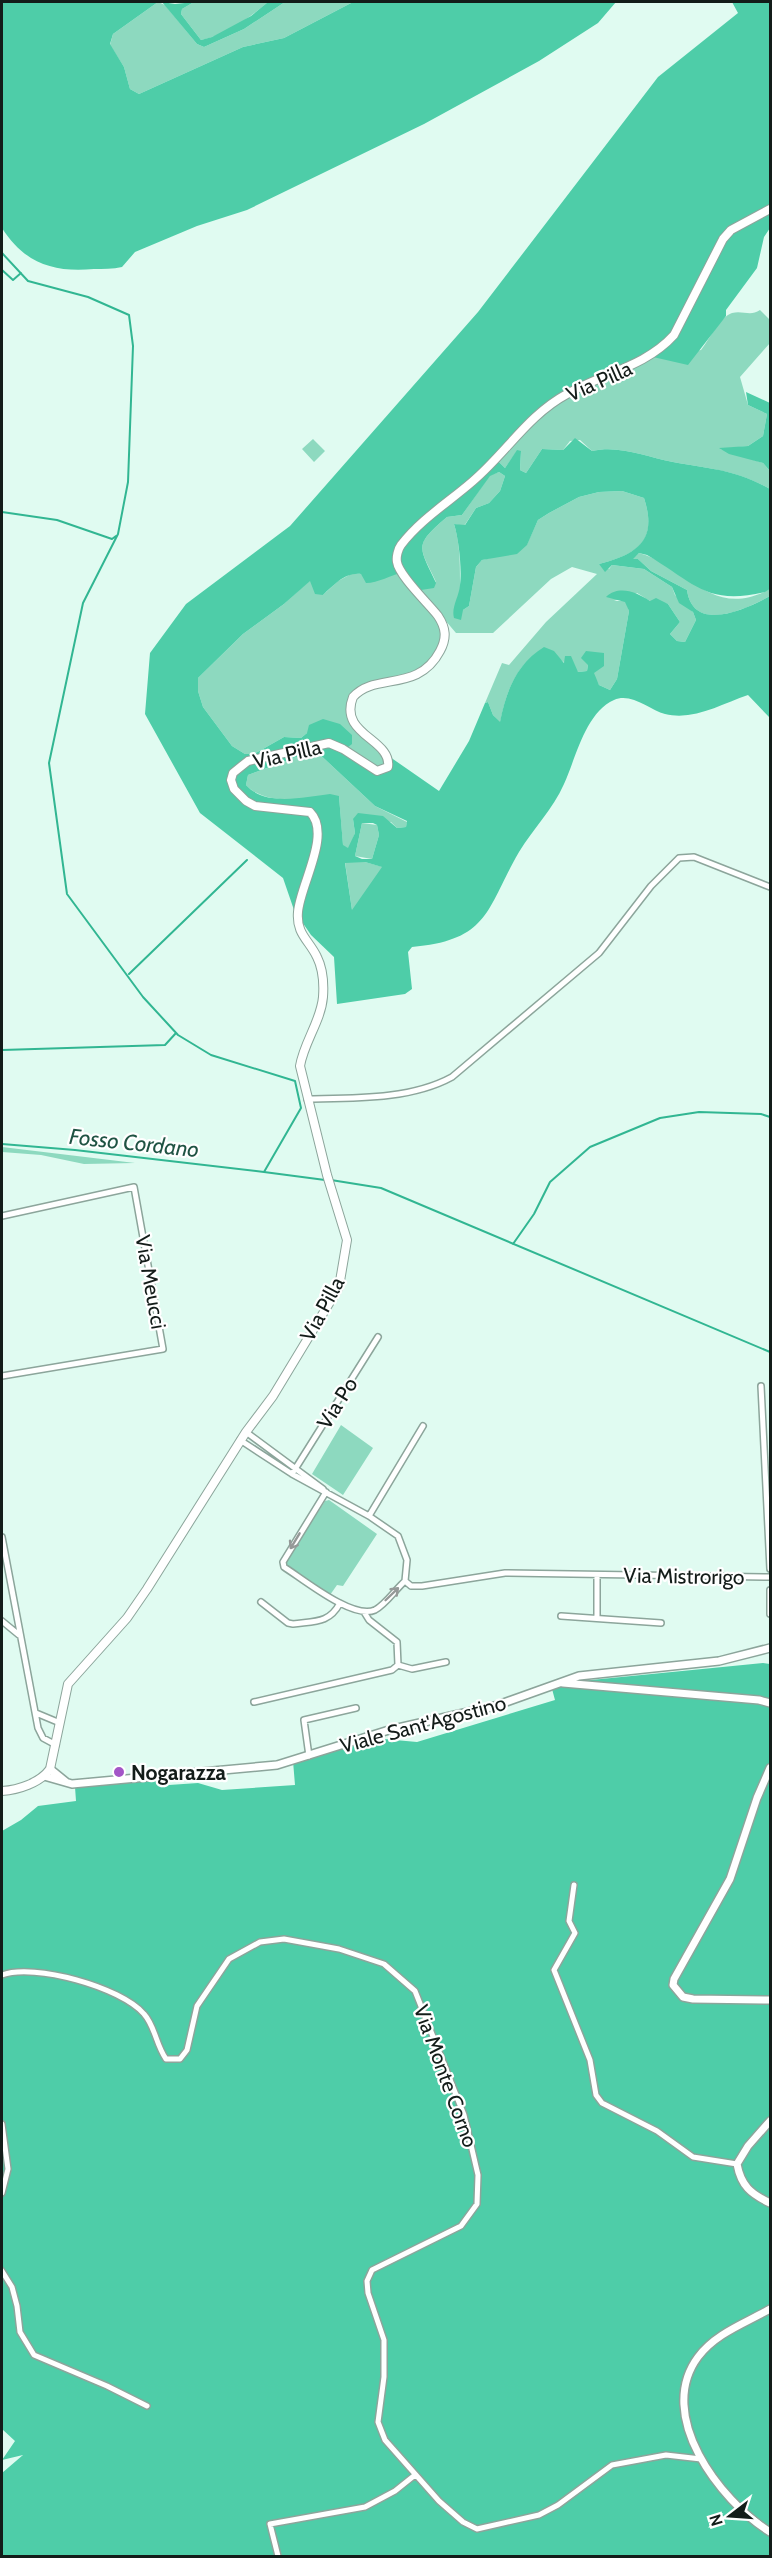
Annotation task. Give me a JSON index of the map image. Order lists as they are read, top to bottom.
{
  "streets": {
    "main road": ["Via Pilla"],
    "street": [
      "Via Meucci",
      "Via Po",
      "Via Mistrorigo",
      "Viale Sant'Agostino",
      "Via Monte Corno"
    ]
  },
  "water": ["Fosso Cordano"],
  "places": ["Nogarazza"],
  "north": "left"
}
